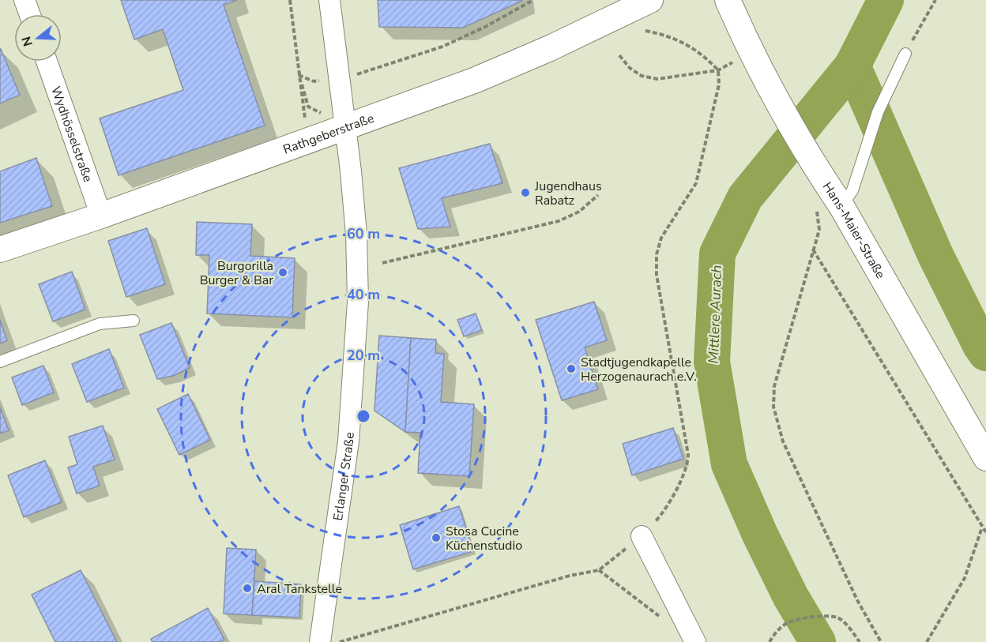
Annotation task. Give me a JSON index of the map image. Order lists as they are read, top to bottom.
{
  "streets": {
    "street": [
      "Wydhösselstraße",
      "Rathgeberstraße",
      "Hans-Maier-Straße",
      "Erlanger Straße"
    ]
  },
  "crossings": [
    ["Wydhösselstraße", "Rathgeberstraße"],
    ["Rathgeberstraße", "Erlanger Straße"]
  ],
  "water": ["Mittlere Aurach"],
  "places": [
    "Jugendhaus Rabatz",
    "Burgorilla Burger & Bar",
    "Stadtjugendkapelle Herzogenaurach e.V.",
    "Stosa Cucine Küchenstudio",
    "Aral Tankstelle"
  ],
  "north": "left",
  "rings": ["60 m", "40 m", "20 m"]
}
